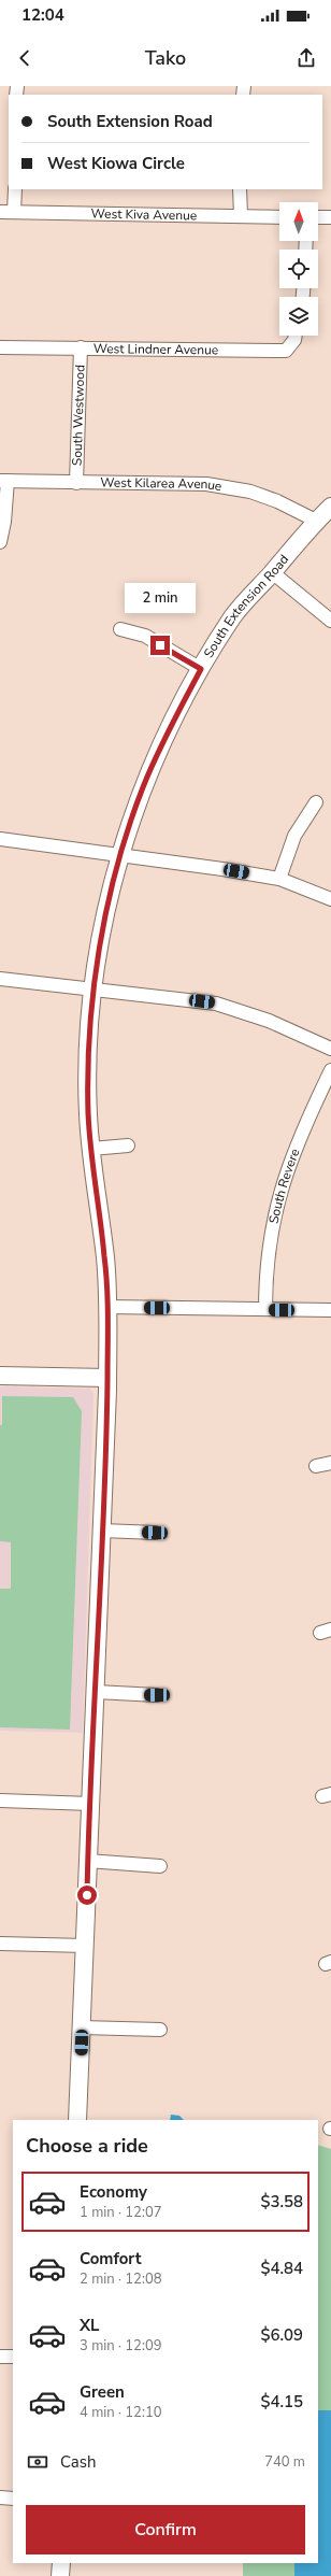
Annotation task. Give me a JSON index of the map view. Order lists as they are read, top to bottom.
{
  "streets": {
    "street": [
      "West Kiva Avenue",
      "West Lindner Avenue",
      "South Westwood",
      "West Kilarea Avenue",
      "South Extension Road",
      "South Revere"
    ]
  },
  "crossings": [
    ["West Lindner Avenue", "South Westwood"],
    ["South Westwood", "West Kilarea Avenue"],
    ["West Kilarea Avenue", "South Extension Road"]
  ],
  "north": "top",
  "page": {
    "status": "12:04",
    "header": "Tako",
    "banner": ["South Extension Road", "West Kiowa Circle"],
    "bubble": "2 min",
    "heading": "Choose a ride",
    "list": [
      {
        "name": "Economy",
        "note": "1 min · 12:07",
        "value": "$3.58"
      },
      {
        "name": "Comfort",
        "note": "2 min · 12:08",
        "value": "$4.84"
      },
      {
        "name": "XL",
        "note": "3 min · 12:09",
        "value": "$6.09"
      },
      {
        "name": "Green",
        "note": "4 min · 12:10",
        "value": "$4.15"
      }
    ],
    "pay": ["Cash", "740 m"],
    "buttons": "Confirm"
  }
}
